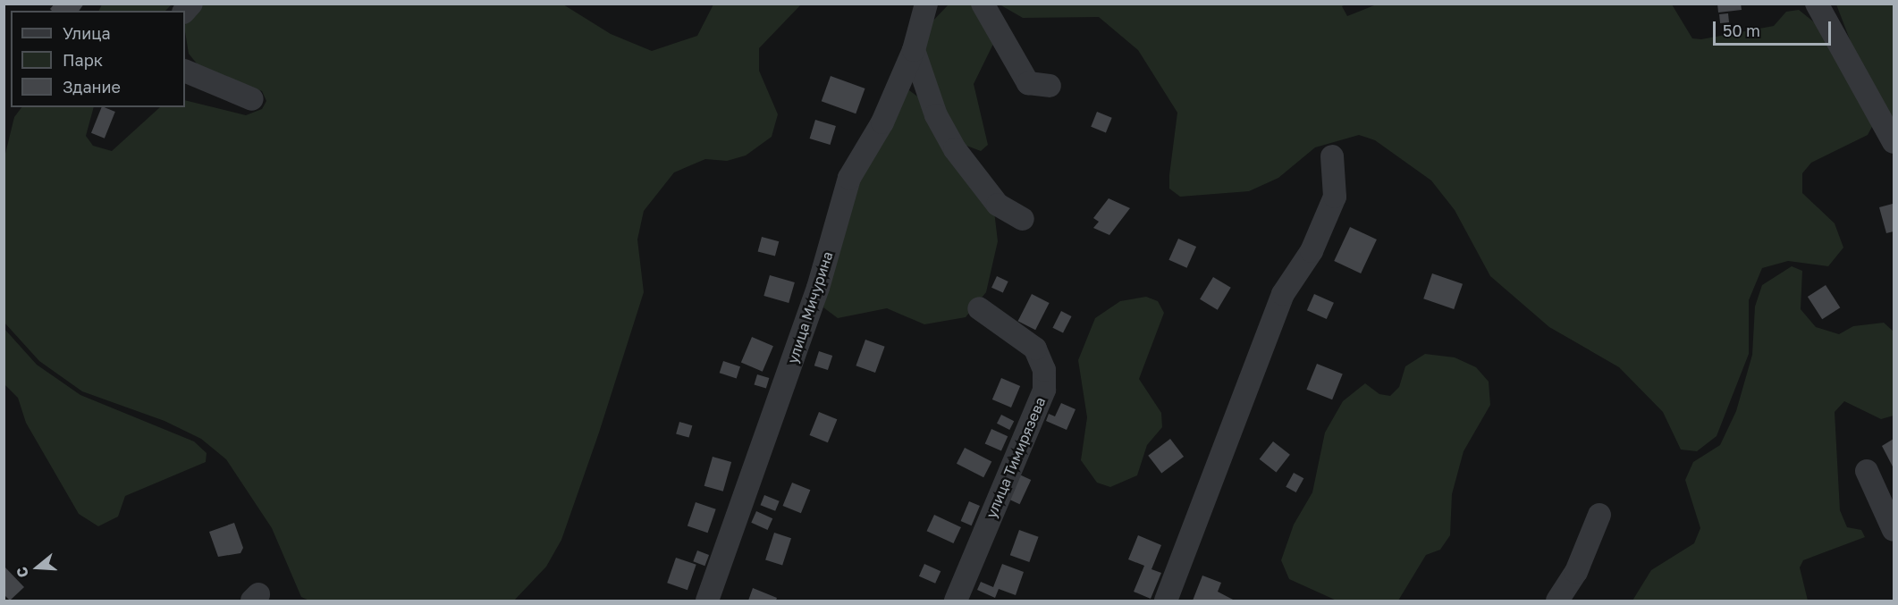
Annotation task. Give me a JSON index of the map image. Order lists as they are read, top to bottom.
{
  "streets": {
    "street": ["улица Мичурина", "улица Тимирязева"]
  },
  "legend": ["Улица", "Парк", "Здание"],
  "scale_bar": "50 m",
  "north": "left"
}
